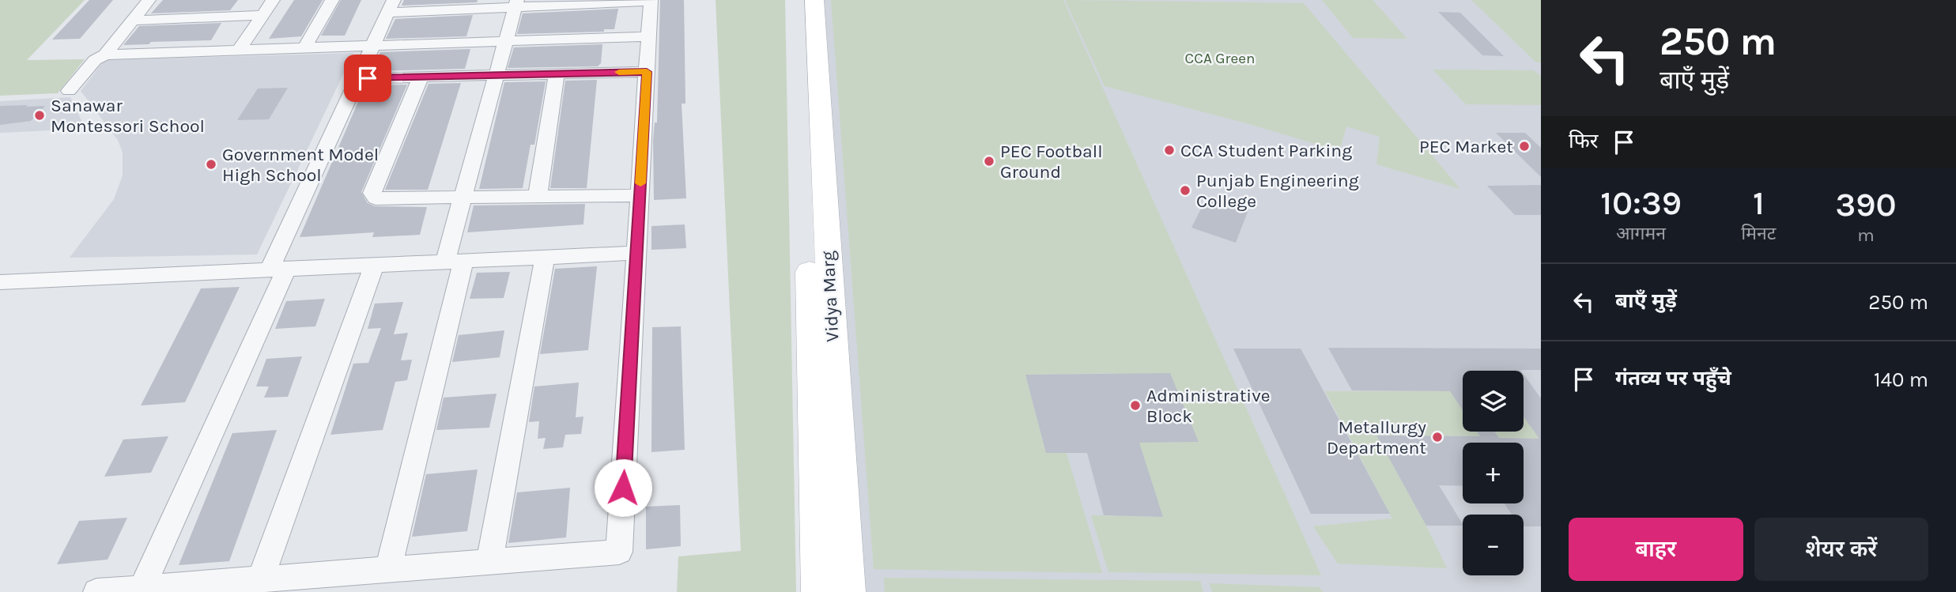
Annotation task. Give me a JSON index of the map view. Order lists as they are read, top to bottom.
{
  "streets": {
    "main road": ["Vidya Marg"]
  },
  "parks": ["CCA Green"],
  "places": [
    "Sanawar Montessori School",
    "PEC Market",
    "CCA Student Parking",
    "PEC Football Ground",
    "Government Model High School",
    "Punjab Engineering College",
    "Administrative Block",
    "Metallurgy Department"
  ],
  "page": {
    "turn": ["250 m", "बाएँ मुड़ें"],
    "then": "फिर",
    "eta": [
      "10:39",
      "आगमन",
      "1",
      "मिनट",
      "390",
      "m"
    ],
    "list": [
      {
        "name": "बाएँ मुड़ें",
        "value": "250 m"
      },
      {
        "name": "गंतव्य पर पहुँचे",
        "value": "140 m"
      }
    ],
    "map_buttons": ["+", "−"],
    "buttons": ["बाहर", "शेयर करें"]
  }
}
